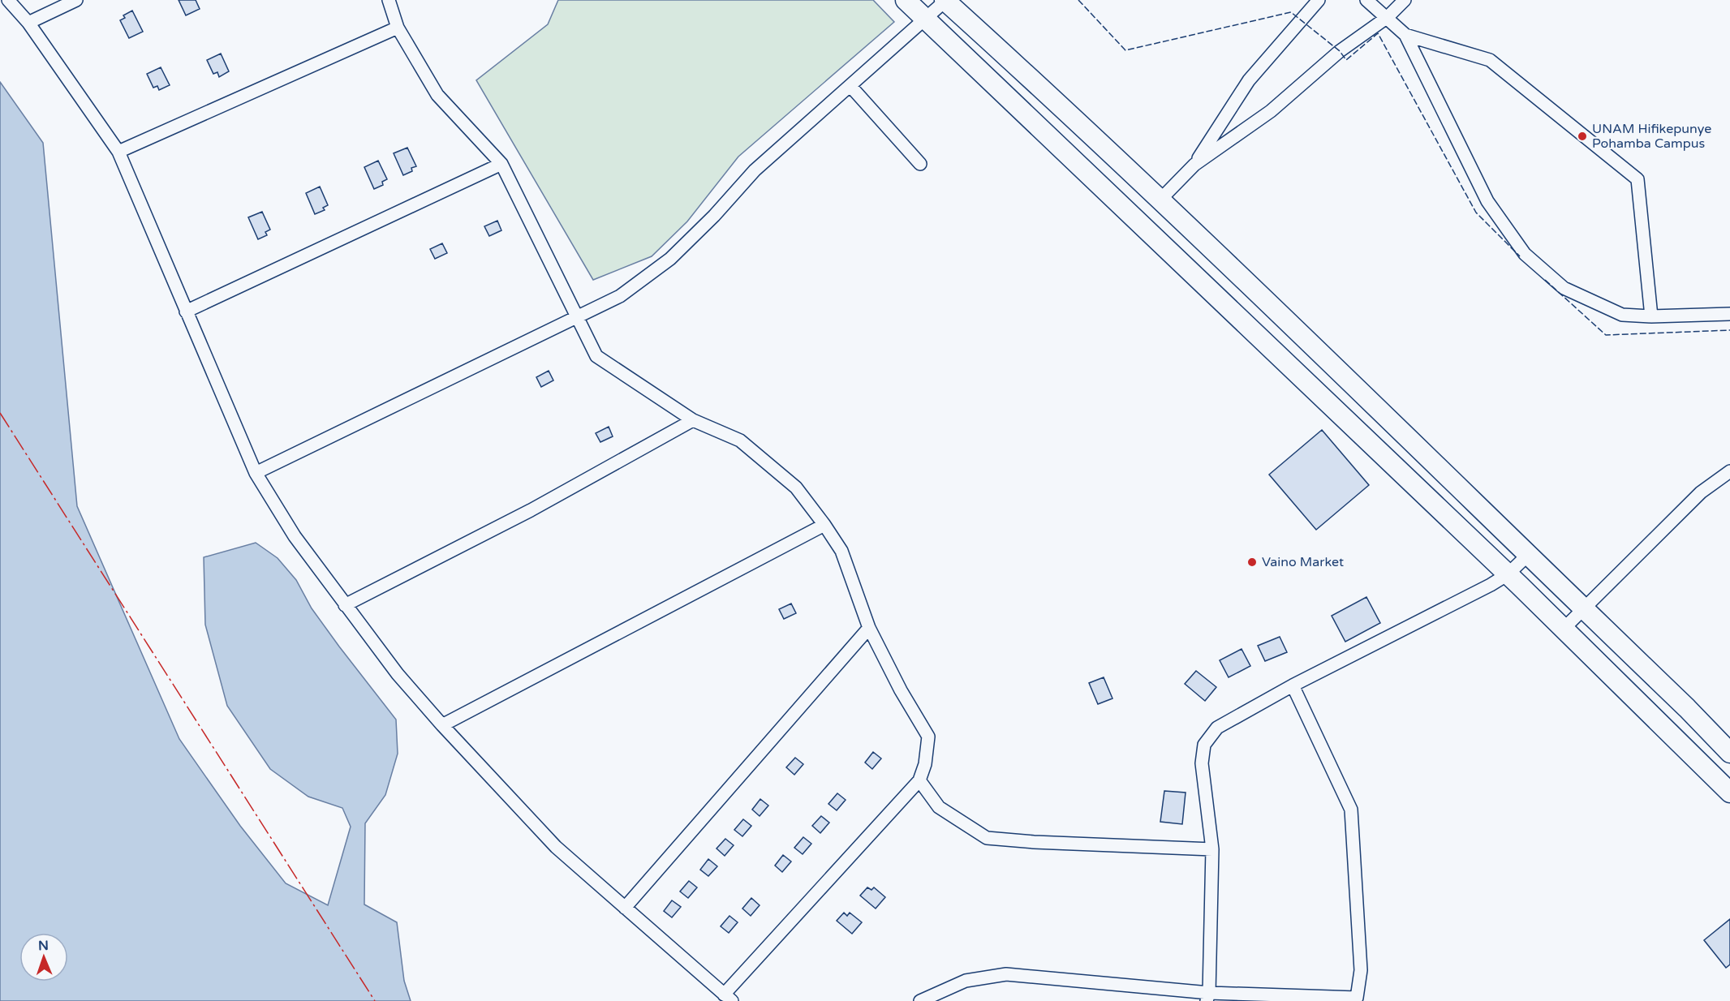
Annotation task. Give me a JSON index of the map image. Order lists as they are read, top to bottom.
{
  "places": ["UNAM Hifikepunye Pohamba Campus", "Vaino Market"],
  "north": "top"
}
